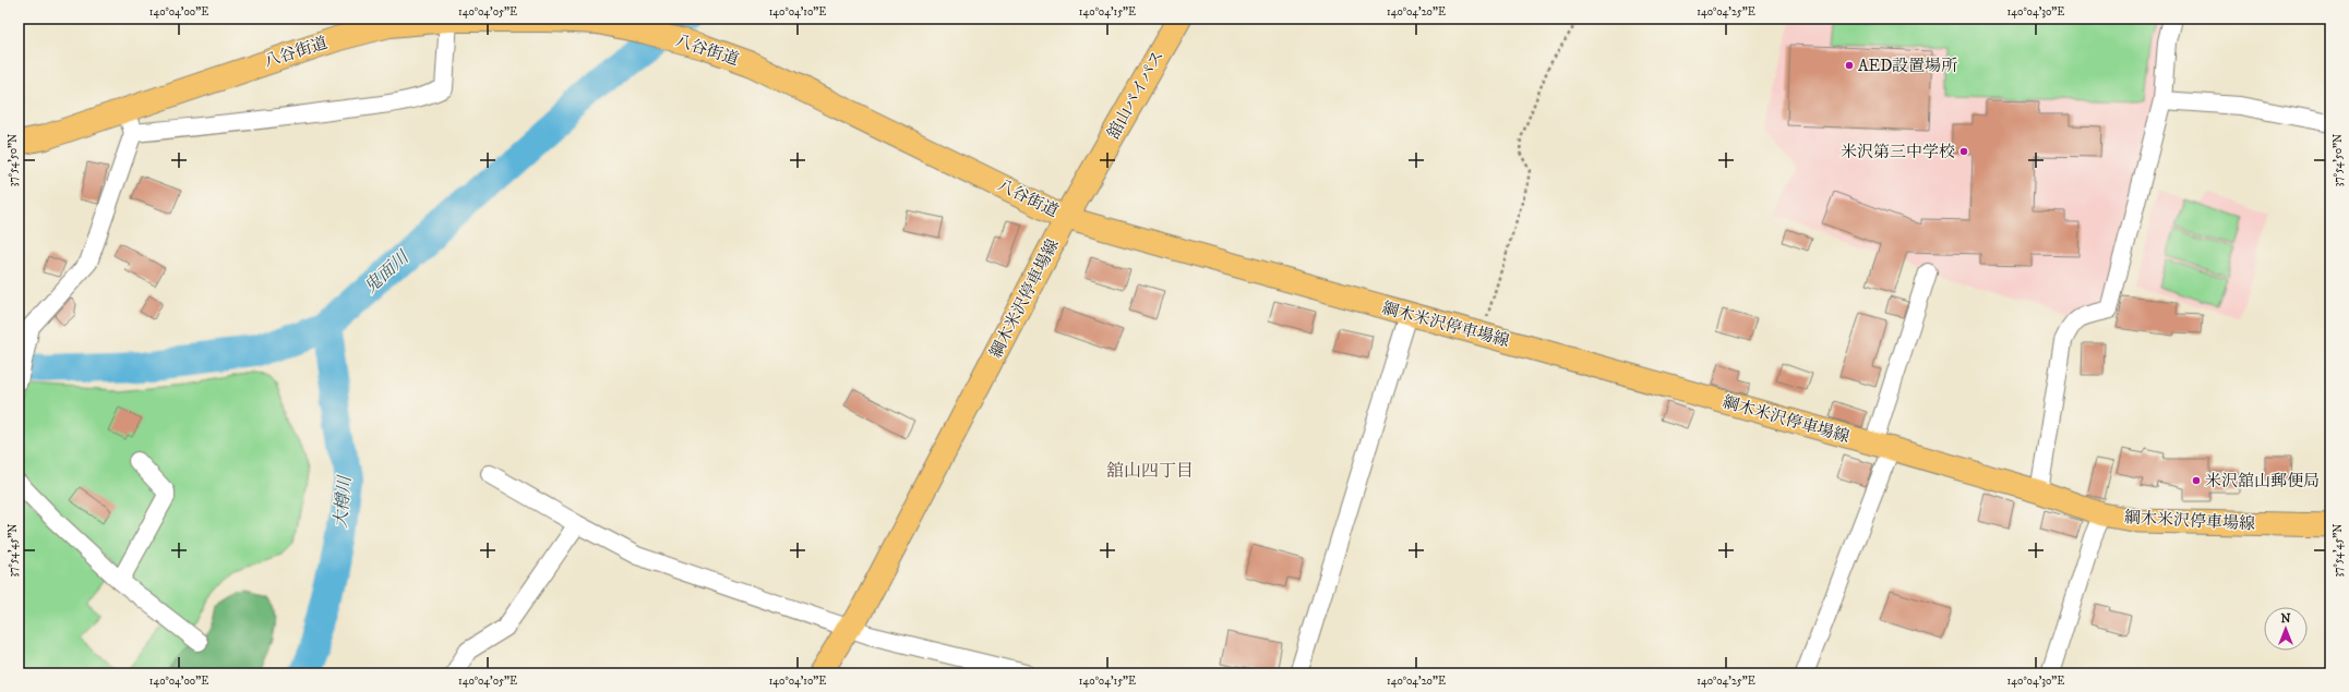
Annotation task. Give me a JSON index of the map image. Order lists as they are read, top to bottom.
{
  "streets": {
    "highway": ["八谷街道", "舘山バイパス"],
    "main road": ["綱木米沢停車場線"]
  },
  "crossings": [
    ["八谷街道", "舘山バイパス"],
    ["八谷街道", "綱木米沢停車場線"],
    ["舘山バイパス", "綱木米沢停車場線"]
  ],
  "districts": ["舘山四丁目"],
  "water": ["鬼面川", "大樽川"],
  "places": ["AED設置場所", "米沢第三中学校", "米沢舘山郵便局"],
  "north": "top",
  "coordinates": [
    "140°04'00\"E",
    "140°04'05\"E",
    "140°04'10\"E",
    "140°04'15\"E",
    "140°04'20\"E",
    "140°04'25\"E",
    "140°04'30\"E",
    "37°54'50\"N",
    "37°54'45\"N"
  ]
}
